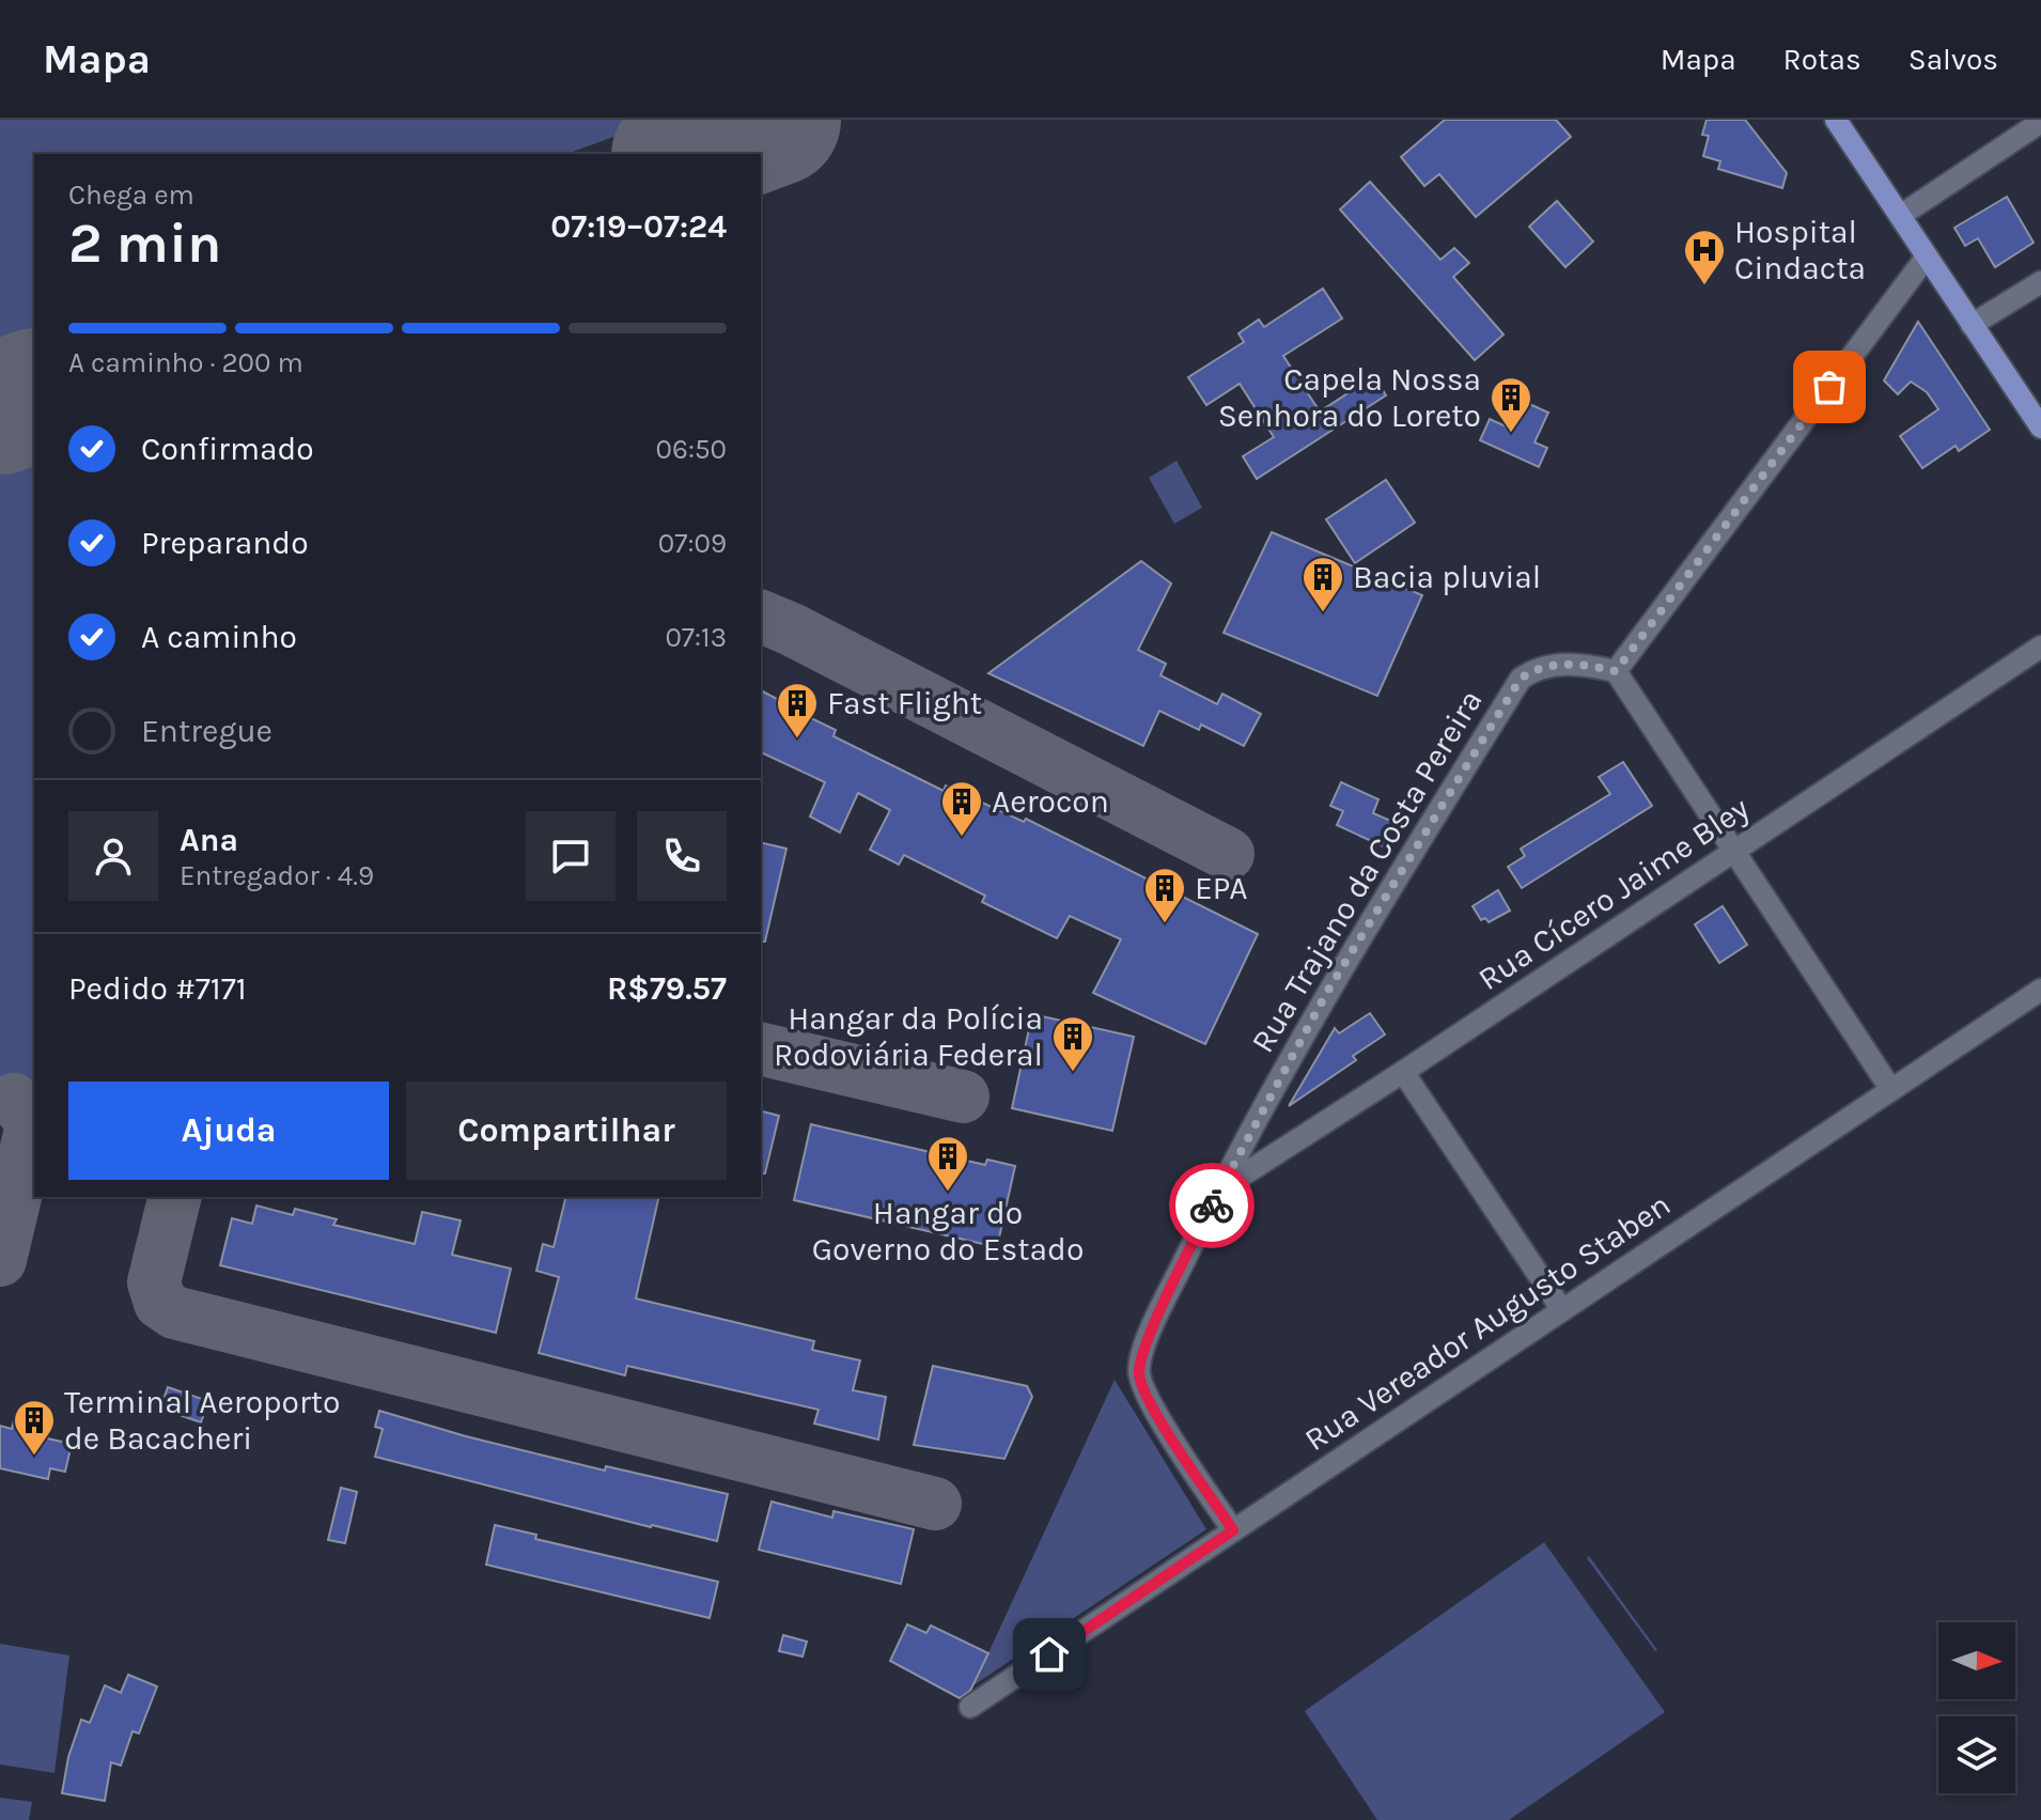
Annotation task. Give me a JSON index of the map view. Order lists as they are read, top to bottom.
{
  "streets": {
    "street": ["Rua Trajano da Costa Pereira", "Rua Cícero Jaime Bley", "Rua Vereador Augusto Staben"]
  },
  "crossings": [
    ["Rua Trajano da Costa Pereira", "Rua Cícero Jaime Bley"],
    ["Rua Trajano da Costa Pereira", "Rua Vereador Augusto Staben"]
  ],
  "places": {
    "hospital": ["Hospital Cindacta"],
    "building": [
      "Capela Nossa Senhora do Loreto",
      "Bacia pluvial",
      "Fast Flight",
      "Aerocon",
      "EPA",
      "Hangar da Polícia Rodoviária Federal",
      "Hangar do Governo do Estado",
      "Terminal Aeroporto de Bacacheri"
    ]
  },
  "north": "right",
  "page": {
    "header": "Mapa",
    "nav": ["Mapa", "Rotas", "Salvos"],
    "heading": ["2 min", "Chega em", "07:19–07:24"],
    "panel": [
      "Ana",
      "Entregador · 4.9",
      "Pedido #7171",
      "R$79.57"
    ],
    "bar": "A caminho · 200 m",
    "list": [
      ["Confirmado", "06:50"],
      ["Preparando", "07:09"],
      ["A caminho", "07:13"],
      "Entregue"
    ],
    "buttons": ["Ajuda", "Compartilhar"]
  }
}
